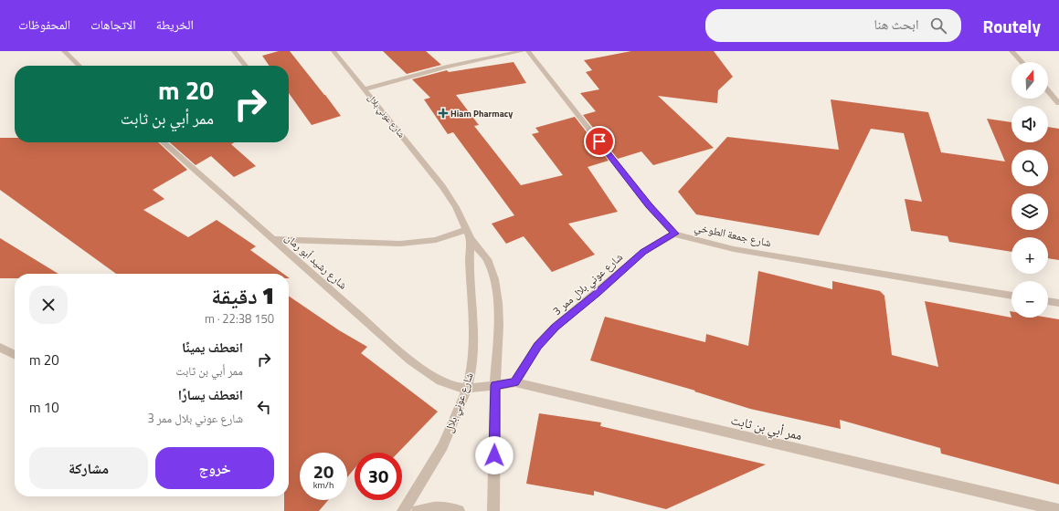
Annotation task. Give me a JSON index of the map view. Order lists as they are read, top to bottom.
{
  "streets": {
    "street": [
      "شارع عوني بلال",
      "شارع جمعة الطوخي",
      "شارع رشيد أبو رمان",
      "شارع عوني بلال ممر 3",
      "ممر أبي بن ثابت"
    ]
  },
  "crossings": [
    ["شارع عوني بلال", "شارع رشيد أبو رمان"],
    ["شارع عوني بلال", "ممر أبي بن ثابت"],
    ["شارع جمعة الطوخي", "شارع عوني بلال ممر 3"],
    ["شارع رشيد أبو رمان", "ممر أبي بن ثابت"],
    ["شارع عوني بلال ممر 3", "ممر أبي بن ثابت"]
  ],
  "places": {
    "health": ["Hiam Pharmacy"]
  },
  "north": "top",
  "page": {
    "header": "Routely",
    "search": "ابحث هنا",
    "nav": ["الخريطة", "الاتجاهات", "المحفوظات"],
    "map_buttons": ["+", "−"],
    "turn": ["20 m", "ممر أبي بن ثابت"],
    "heading": ["1 دقيقة", "150 m · 22:38"],
    "list": [
      {
        "name": "انعطف يمينًا",
        "note": "ممر أبي بن ثابت",
        "value": "20 m"
      },
      {
        "name": "انعطف يسارًا",
        "note": "شارع عوني بلال ممر 3",
        "value": "10 m"
      }
    ],
    "buttons": ["خروج", "مشاركة"],
    "speed": "20 km/h",
    "limit": "30"
  }
}
